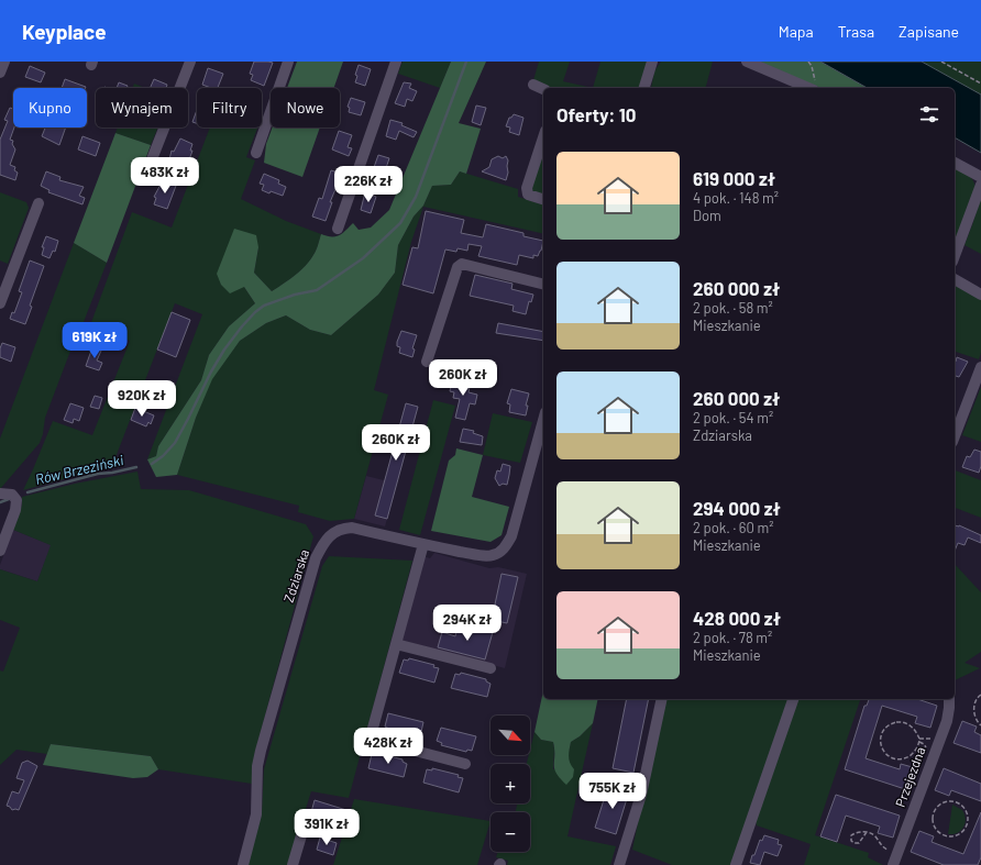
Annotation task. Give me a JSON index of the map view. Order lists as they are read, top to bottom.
{
  "streets": {
    "street": ["Zdziarska", "Przejezdna"]
  },
  "water": ["Rów Brzeziński"],
  "north": "bottom right",
  "page": {
    "header": "Keyplace",
    "nav": ["Mapa", "Trasa", "Zapisane"],
    "chip": [
      "Kupno",
      "Wynajem",
      "Filtry",
      "Nowe"
    ],
    "heading": "Oferty: 10",
    "list": [
      {
        "name": "619 000 zł",
        "note": "4 pok. · 148 m² · Dom"
      },
      {
        "name": "260 000 zł",
        "note": "2 pok. · 58 m² · Mieszkanie"
      },
      {
        "name": "260 000 zł",
        "note": "2 pok. · 54 m² · Zdziarska"
      },
      {
        "name": "294 000 zł",
        "note": "2 pok. · 60 m² · Mieszkanie"
      },
      {
        "name": "428 000 zł",
        "note": "2 pok. · 78 m² · Mieszkanie"
      }
    ],
    "price": [
      "483K zł",
      "226K zł",
      "619K zł",
      "260K zł",
      "920K zł",
      "260K zł",
      "294K zł",
      "428K zł",
      "755K zł",
      "391K zł"
    ],
    "map_buttons": ["+", "−"]
  }
}
